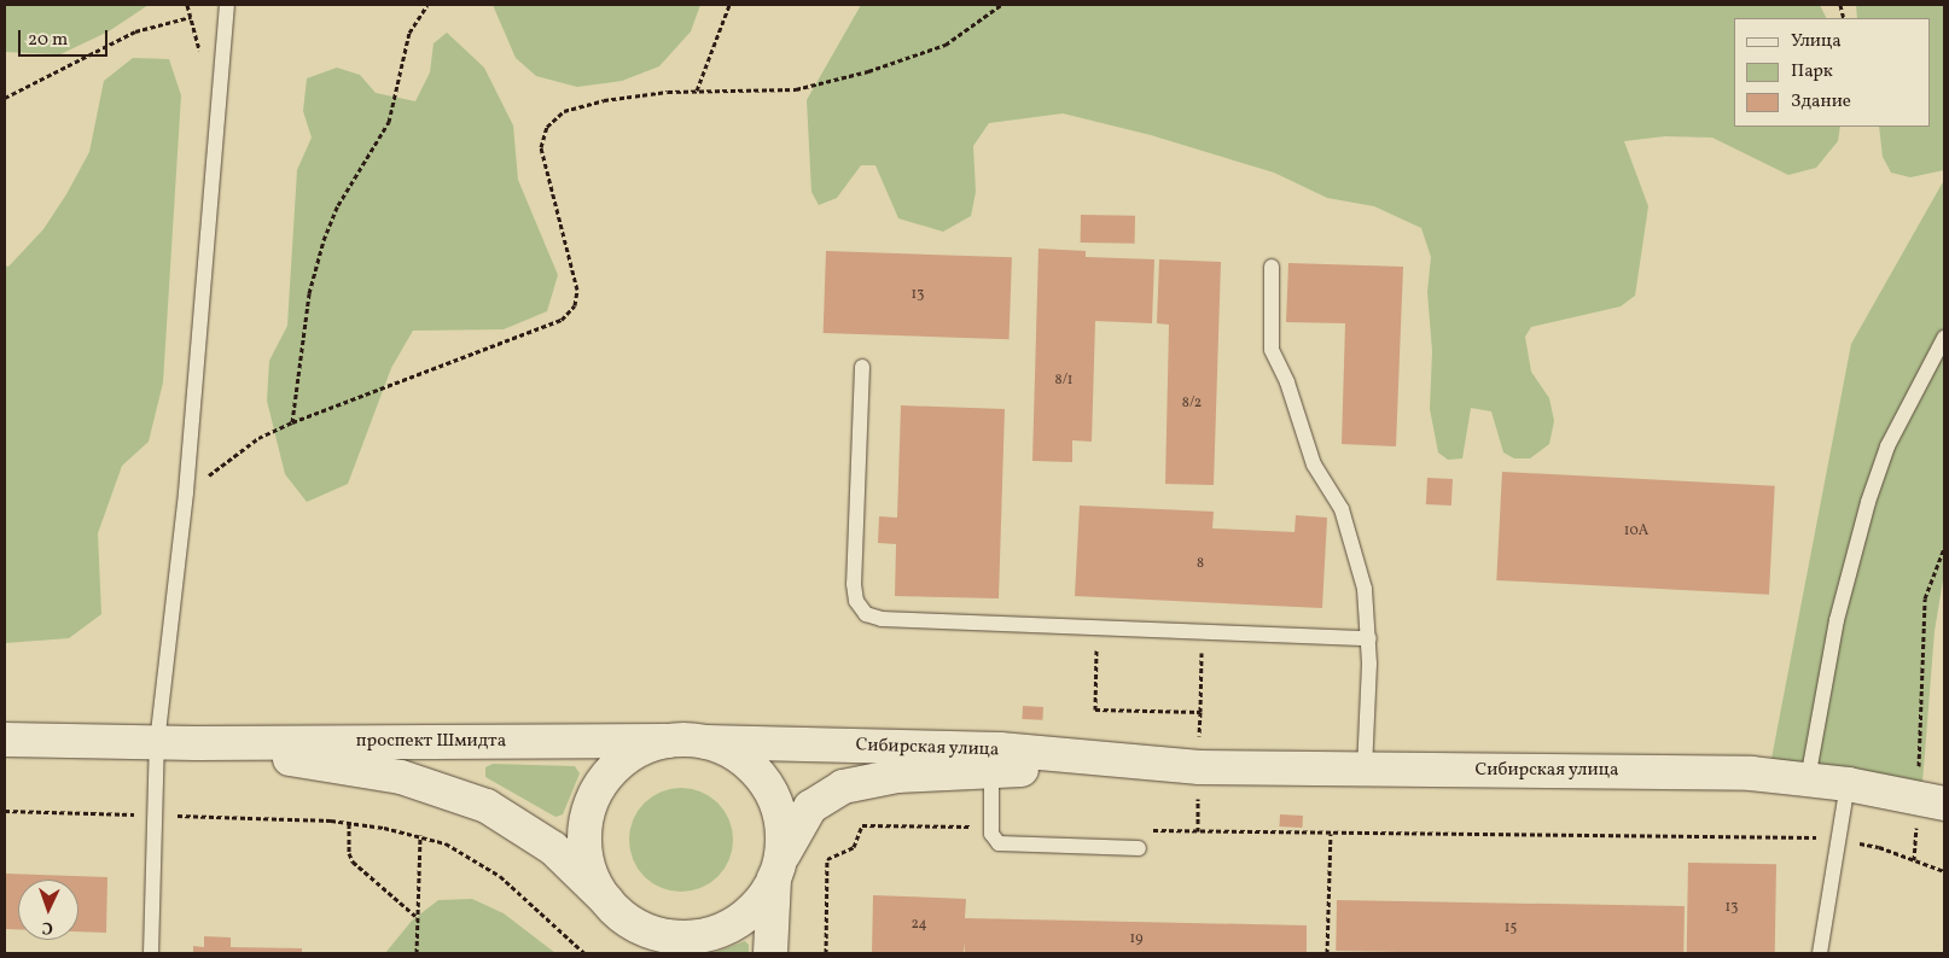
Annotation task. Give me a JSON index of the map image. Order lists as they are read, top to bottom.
{
  "streets": {
    "street": ["проспект Шмидта", "Сибирская улица"]
  },
  "crossings": [
    ["проспект Шмидта", "Сибирская улица"]
  ],
  "house_numbers": [
    "13",
    "8/1",
    "8/2",
    "10А",
    "8",
    "13",
    "24",
    "15",
    "19"
  ],
  "legend": ["Улица", "Парк", "Здание"],
  "scale_bar": "20 m",
  "north": "bottom"
}
